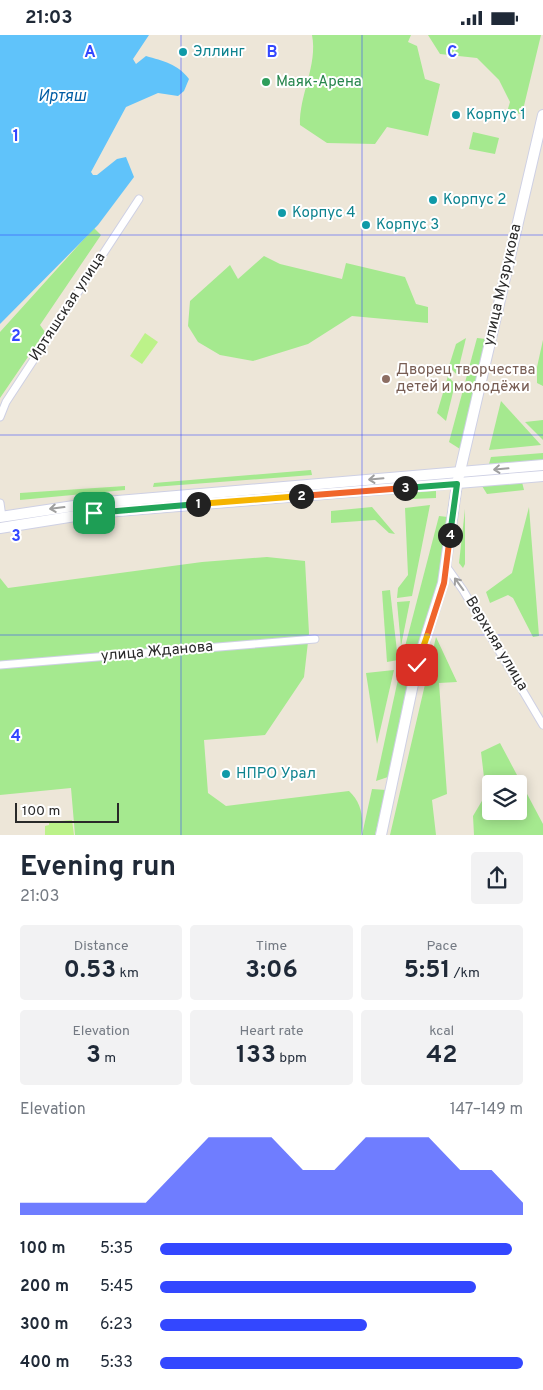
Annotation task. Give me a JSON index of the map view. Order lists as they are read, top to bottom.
{
  "streets": {
    "street": [
      "улица Музрукова",
      "Иртяшская улица",
      "Верхняя улица",
      "улица Жданова"
    ]
  },
  "crossings": [
    ["улица Музрукова", "Верхняя улица"]
  ],
  "one_way": ["Верхняя улица"],
  "water": ["Иртяш"],
  "places": [
    "Эллинг",
    "Маяк-Арена",
    "Корпус 1",
    "Корпус 2",
    "Корпус 4",
    "Корпус 3",
    "Дворец творчества детей и молодёжи",
    "НПРО Урал"
  ],
  "scale_bar": "100 m",
  "page": {
    "status": "21:03",
    "pins": [
      "3",
      "2",
      "1",
      "4"
    ],
    "scale": "100 m",
    "heading": ["Evening run", "21:03"],
    "stats": [
      ["Distance", "0.53 km"],
      ["Time", "3:06"],
      ["Pace", "5:51 /km"],
      ["Elevation", "3 m"],
      ["Heart rate", "133 bpm"],
      ["kcal", "42"]
    ],
    "chart": ["Elevation", "147–149 m"],
    "list": [
      {
        "name": "100 m",
        "note": "5:35"
      },
      {
        "name": "200 m",
        "note": "5:45"
      },
      {
        "name": "300 m",
        "note": "6:23"
      },
      {
        "name": "400 m",
        "note": "5:33"
      }
    ]
  },
  "grid": {
    "columns": ["A", "B", "C"],
    "rows": [
      "1",
      "2",
      "3",
      "4"
    ]
  }
}
